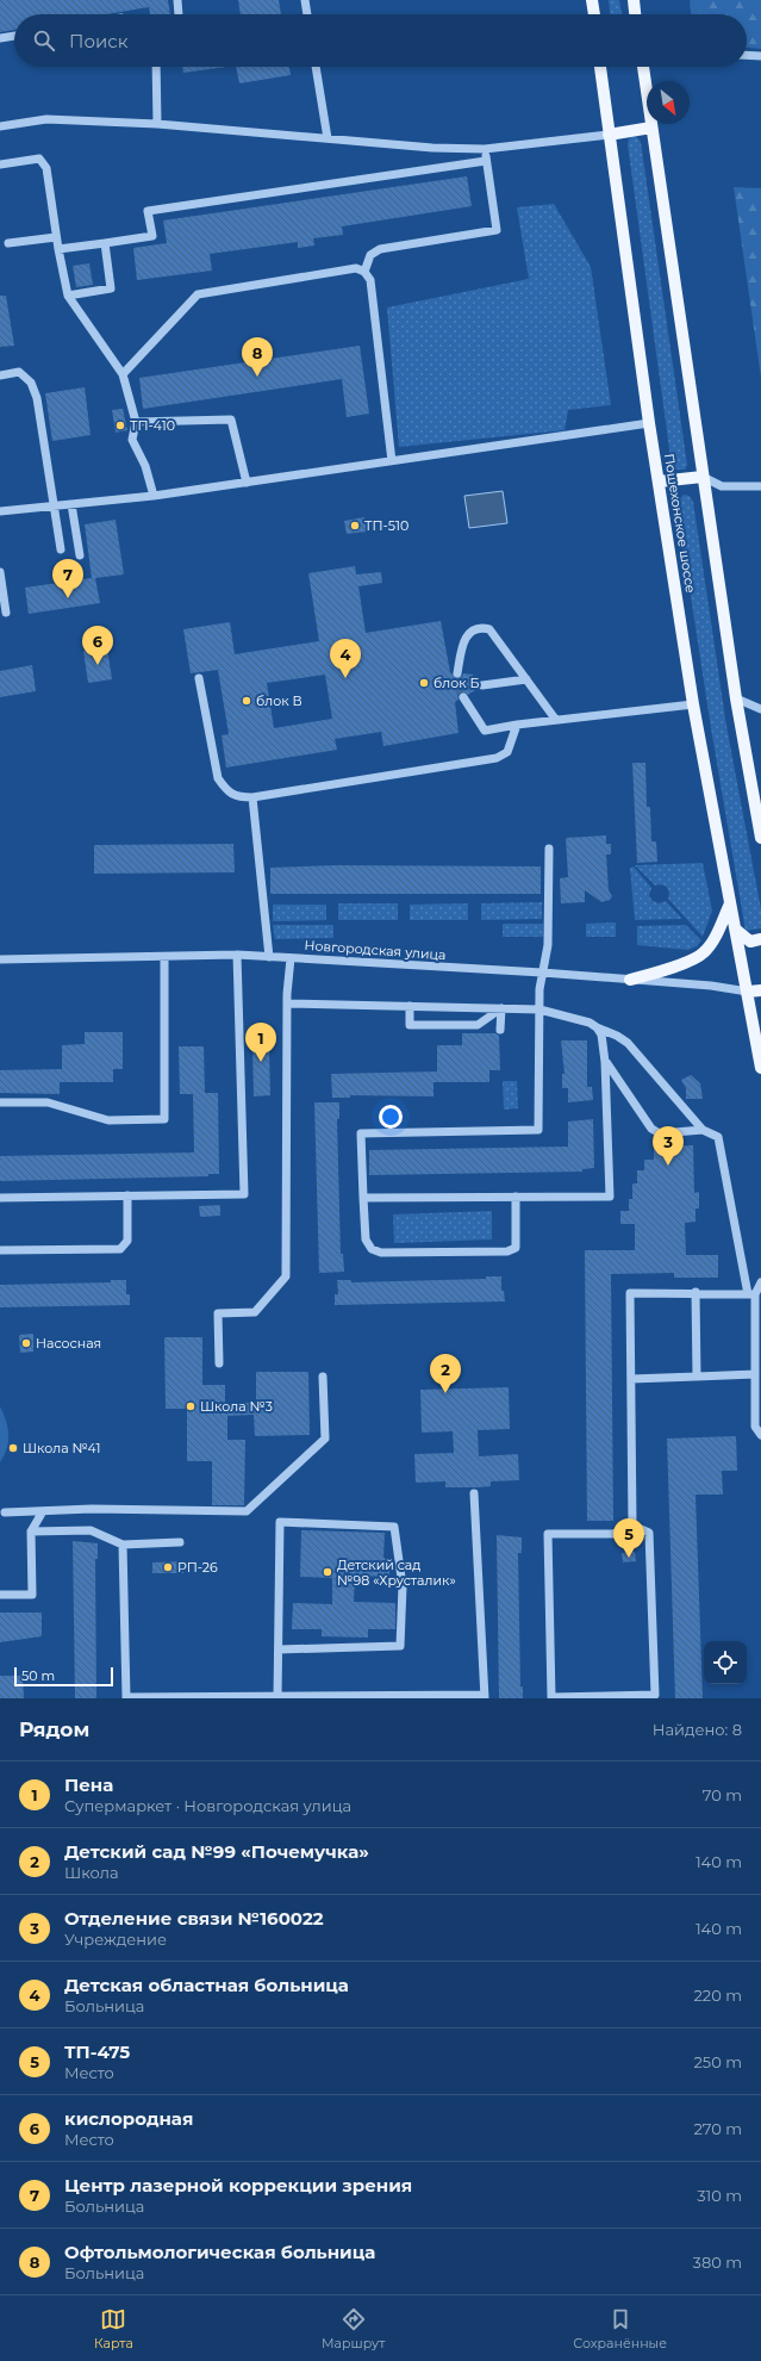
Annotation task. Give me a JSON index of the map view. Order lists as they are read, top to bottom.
{
  "streets": {
    "main road": ["Пошехонское шоссе"],
    "street": ["Новгородская улица"]
  },
  "crossings": [
    ["Пошехонское шоссе", "Новгородская улица"]
  ],
  "places": [
    "ТП-410",
    "ТП-510",
    "блок Б",
    "блок В",
    "Насосная",
    "Школа №3",
    "Школа №41",
    "РП-26",
    "Детский сад №98 «Хрусталик»"
  ],
  "scale_bar": "50 m",
  "north": "bottom right",
  "page": {
    "search": "Поиск",
    "pins": [
      "8",
      "7",
      "6",
      "4",
      "1",
      "3",
      "2",
      "5"
    ],
    "scale": "50 m",
    "heading": ["Рядом", "Найдено: 8"],
    "list": [
      {
        "mark": "1",
        "name": "Пена",
        "note": "Супермаркет · Новгородская улица",
        "value": "70 m"
      },
      {
        "mark": "2",
        "name": "Детский сад №99 «Почемучка»",
        "note": "Школа",
        "value": "140 m"
      },
      {
        "mark": "3",
        "name": "Отделение связи №160022",
        "note": "Учреждение",
        "value": "140 m"
      },
      {
        "mark": "4",
        "name": "Детская областная больница",
        "note": "Больница",
        "value": "220 m"
      },
      {
        "mark": "5",
        "name": "ТП-475",
        "note": "Место",
        "value": "250 m"
      },
      {
        "mark": "6",
        "name": "кислородная",
        "note": "Место",
        "value": "270 m"
      },
      {
        "mark": "7",
        "name": "Центр лазерной коррекции зрения",
        "note": "Больница",
        "value": "310 m"
      },
      {
        "mark": "8",
        "name": "Офтольмологическая больница",
        "note": "Больница",
        "value": "380 m"
      }
    ],
    "nav": ["Карта", "Маршрут", "Сохранённые"]
  }
}
